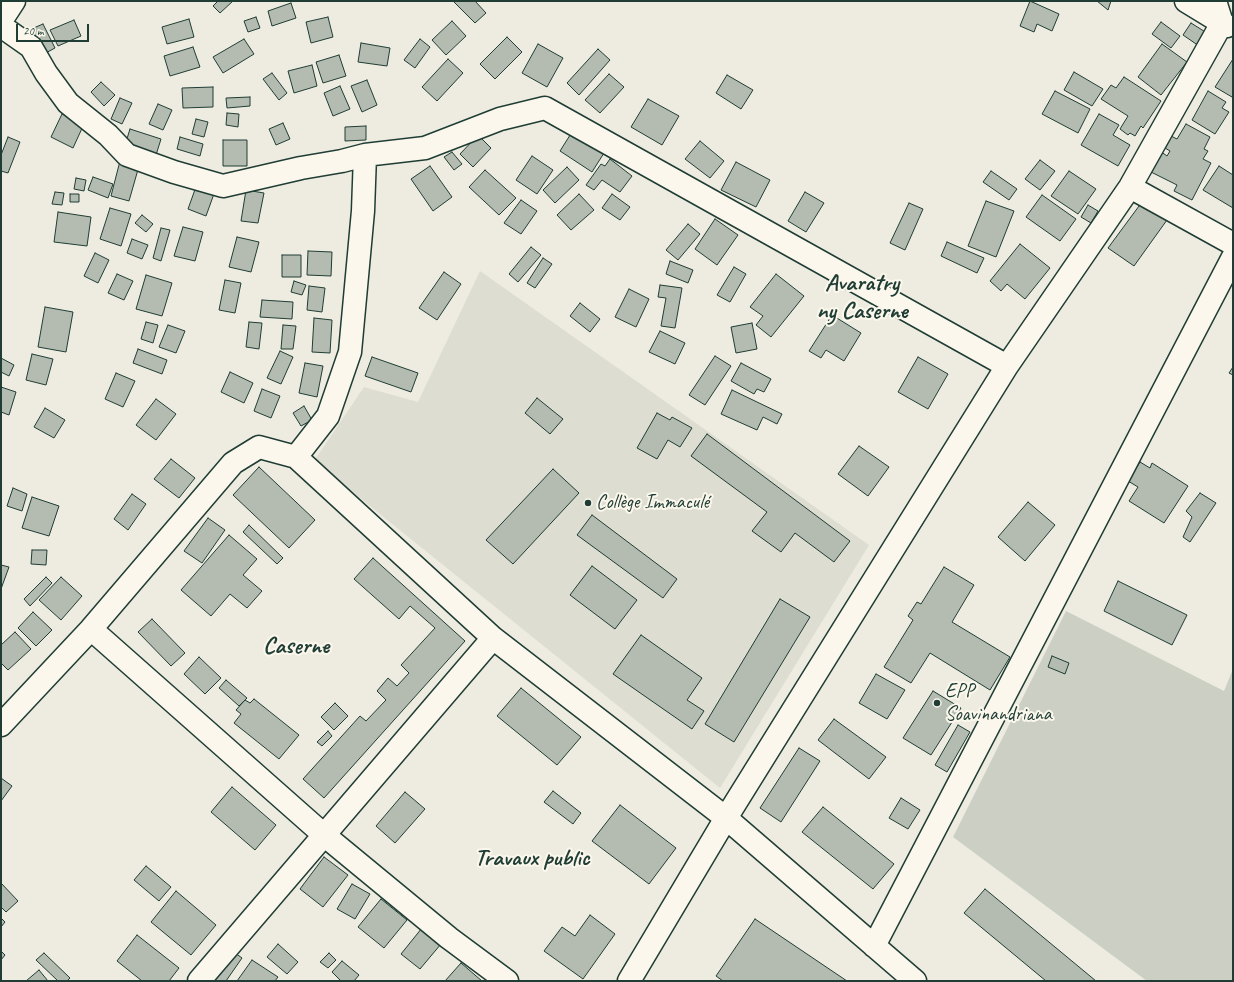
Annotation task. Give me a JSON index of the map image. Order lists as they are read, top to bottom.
{
  "districts": ["Avaratry ny Caserne", "Caserne", "Travaux public"],
  "places": ["Collège Immaculé", "EPP Soavinandriana"],
  "scale_bar": "20 m"
}
